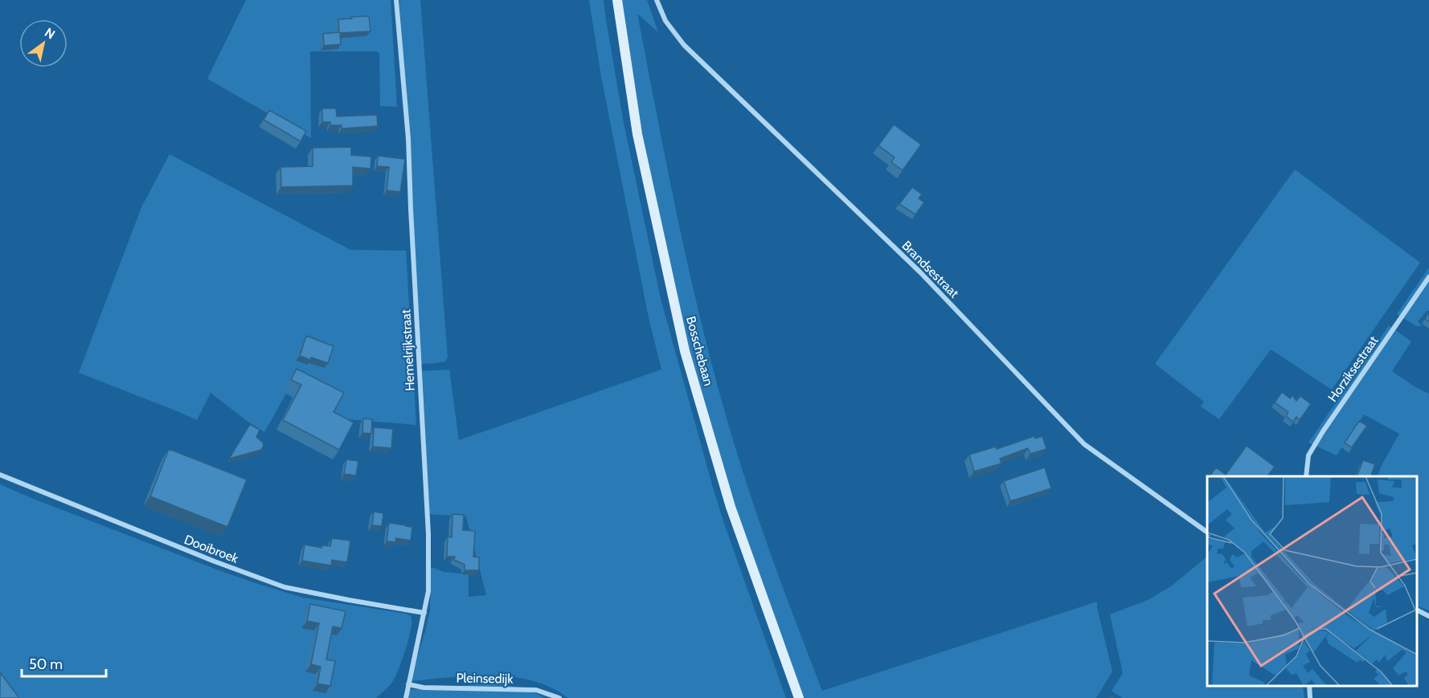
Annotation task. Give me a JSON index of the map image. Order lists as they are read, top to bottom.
{
  "streets": {
    "main road": ["Bosschebaan"],
    "street": [
      "Brandsestraat",
      "Hemelrijkstraat",
      "Horziksestraat",
      "Dooibroek",
      "Pleinsedijk"
    ]
  },
  "crossings": [
    ["Hemelrijkstraat", "Dooibroek"],
    ["Hemelrijkstraat", "Pleinsedijk"]
  ],
  "scale_bar": "50 m",
  "north": "top right"
}
